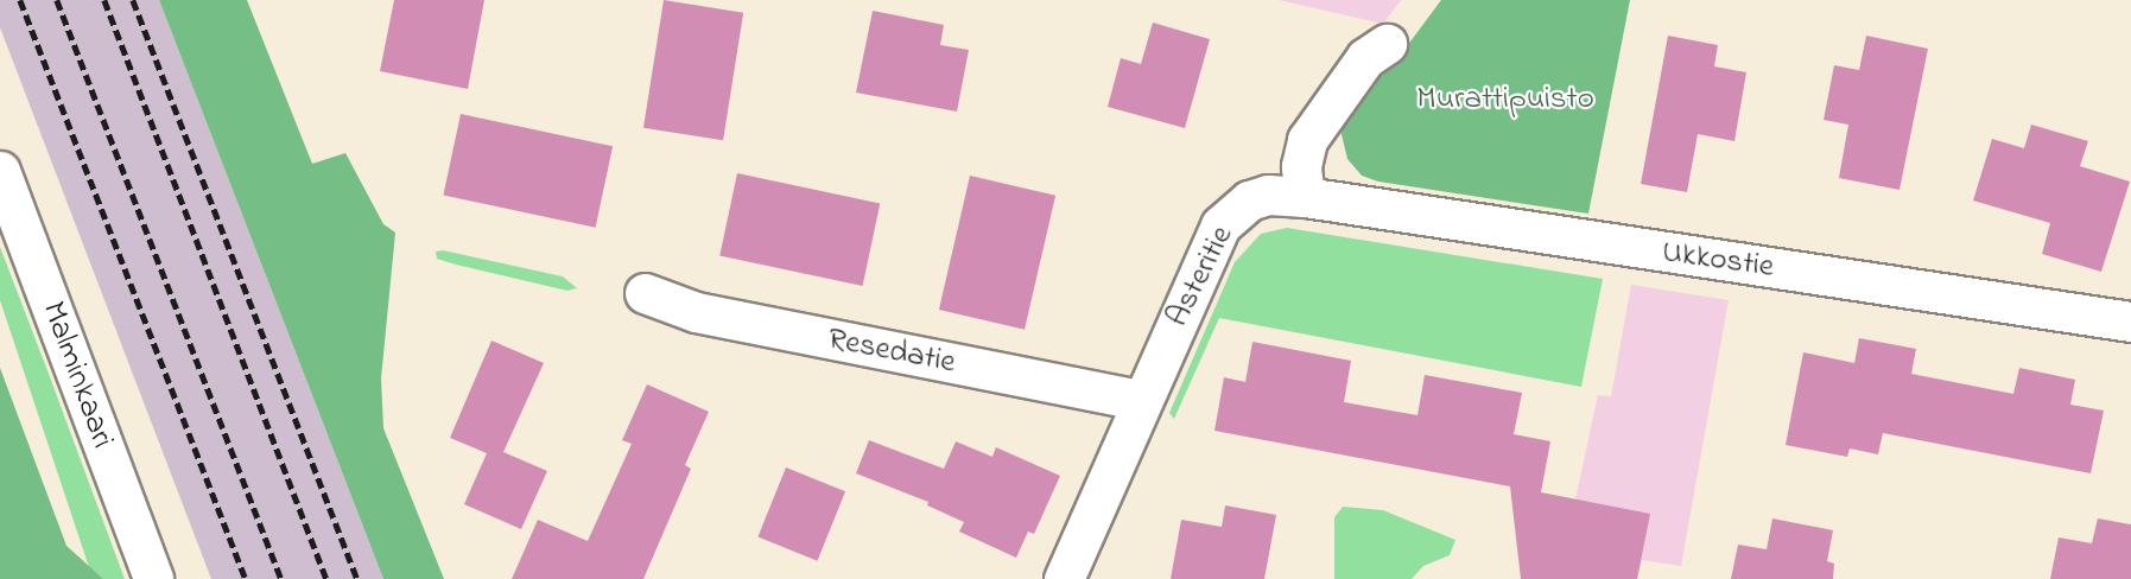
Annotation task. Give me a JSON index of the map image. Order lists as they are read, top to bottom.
{
  "streets": {
    "street": [
      "Ukkostie",
      "Asteritie",
      "Resedatie",
      "Malminkaari"
    ]
  },
  "crossings": [
    ["Ukkostie", "Asteritie"],
    ["Asteritie", "Resedatie"]
  ],
  "parks": ["Murattipuisto"]
}
